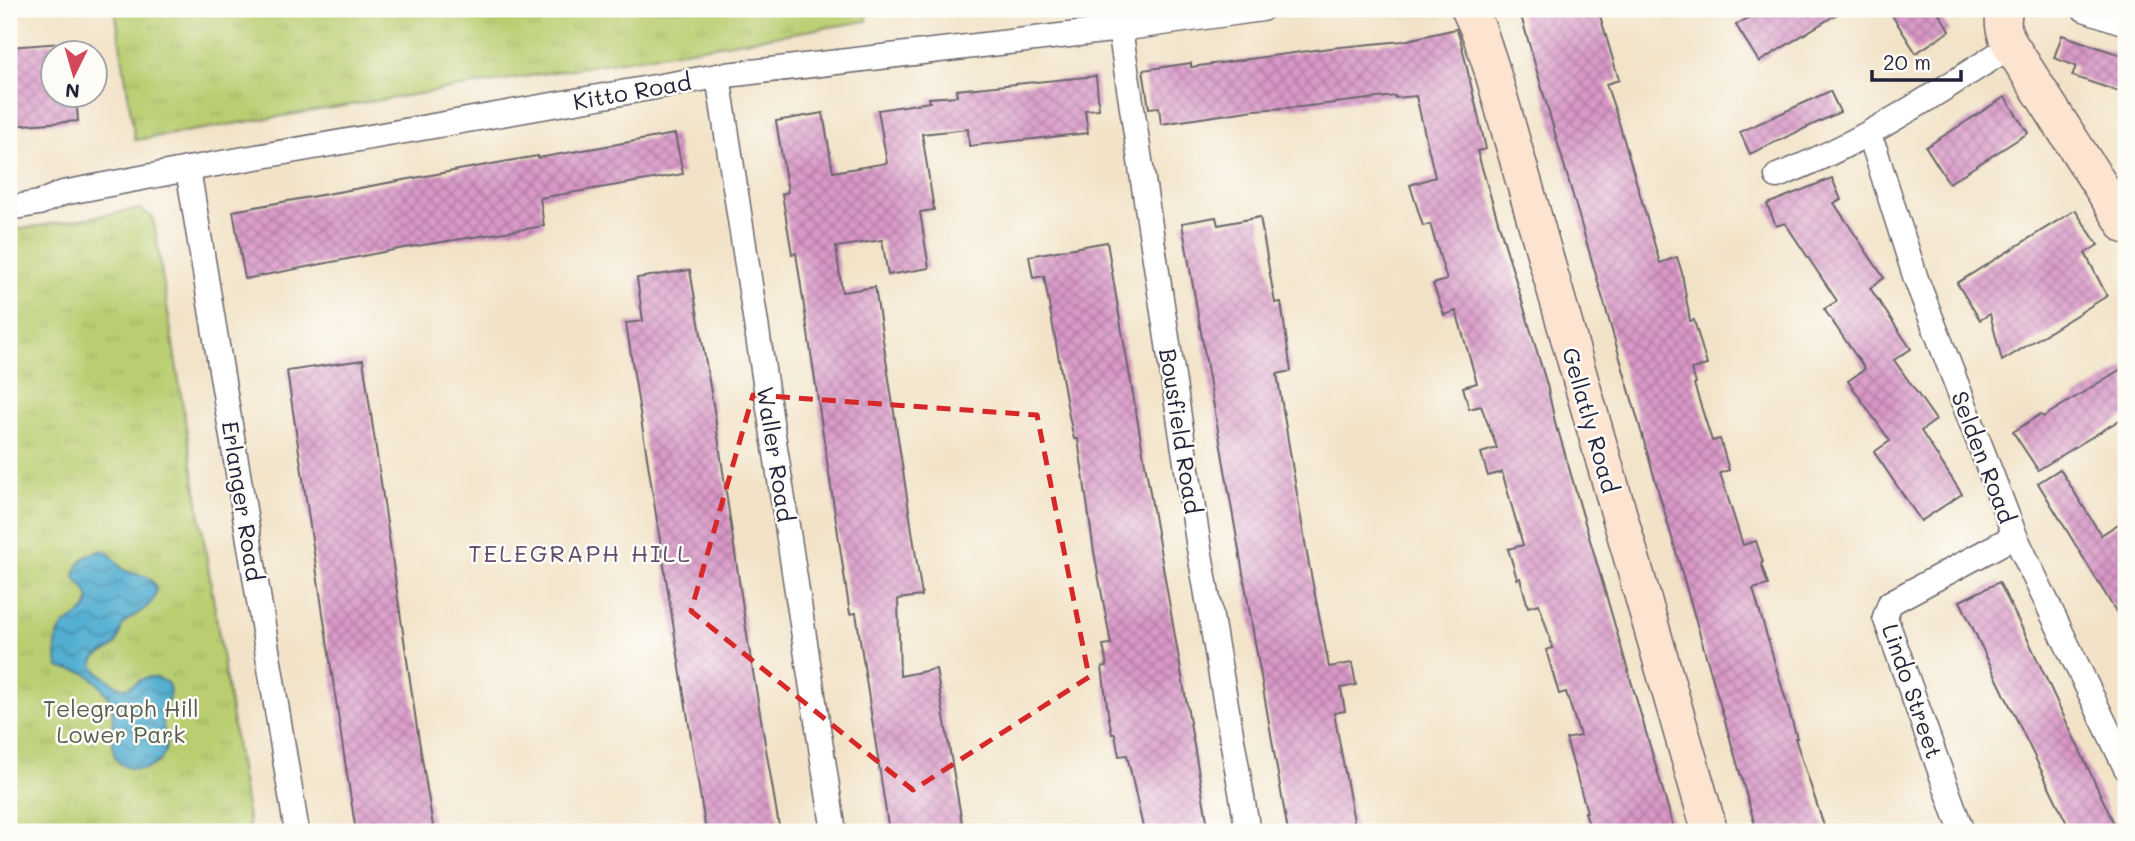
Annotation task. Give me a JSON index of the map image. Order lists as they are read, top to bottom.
{
  "streets": {
    "main road": ["Gellatly Road"],
    "street": [
      "Kitto Road",
      "Bousfield Road",
      "Waller Road",
      "Selden Road",
      "Erlanger Road",
      "Lindo Street"
    ]
  },
  "crossings": [
    ["Kitto Road", "Bousfield Road"],
    ["Kitto Road", "Waller Road"],
    ["Kitto Road", "Erlanger Road"],
    ["Selden Road", "Lindo Street"]
  ],
  "districts": ["TELEGRAPH HILL"],
  "parks": ["Telegraph Hill Lower Park"],
  "scale_bar": "20 m",
  "north": "bottom"
}
